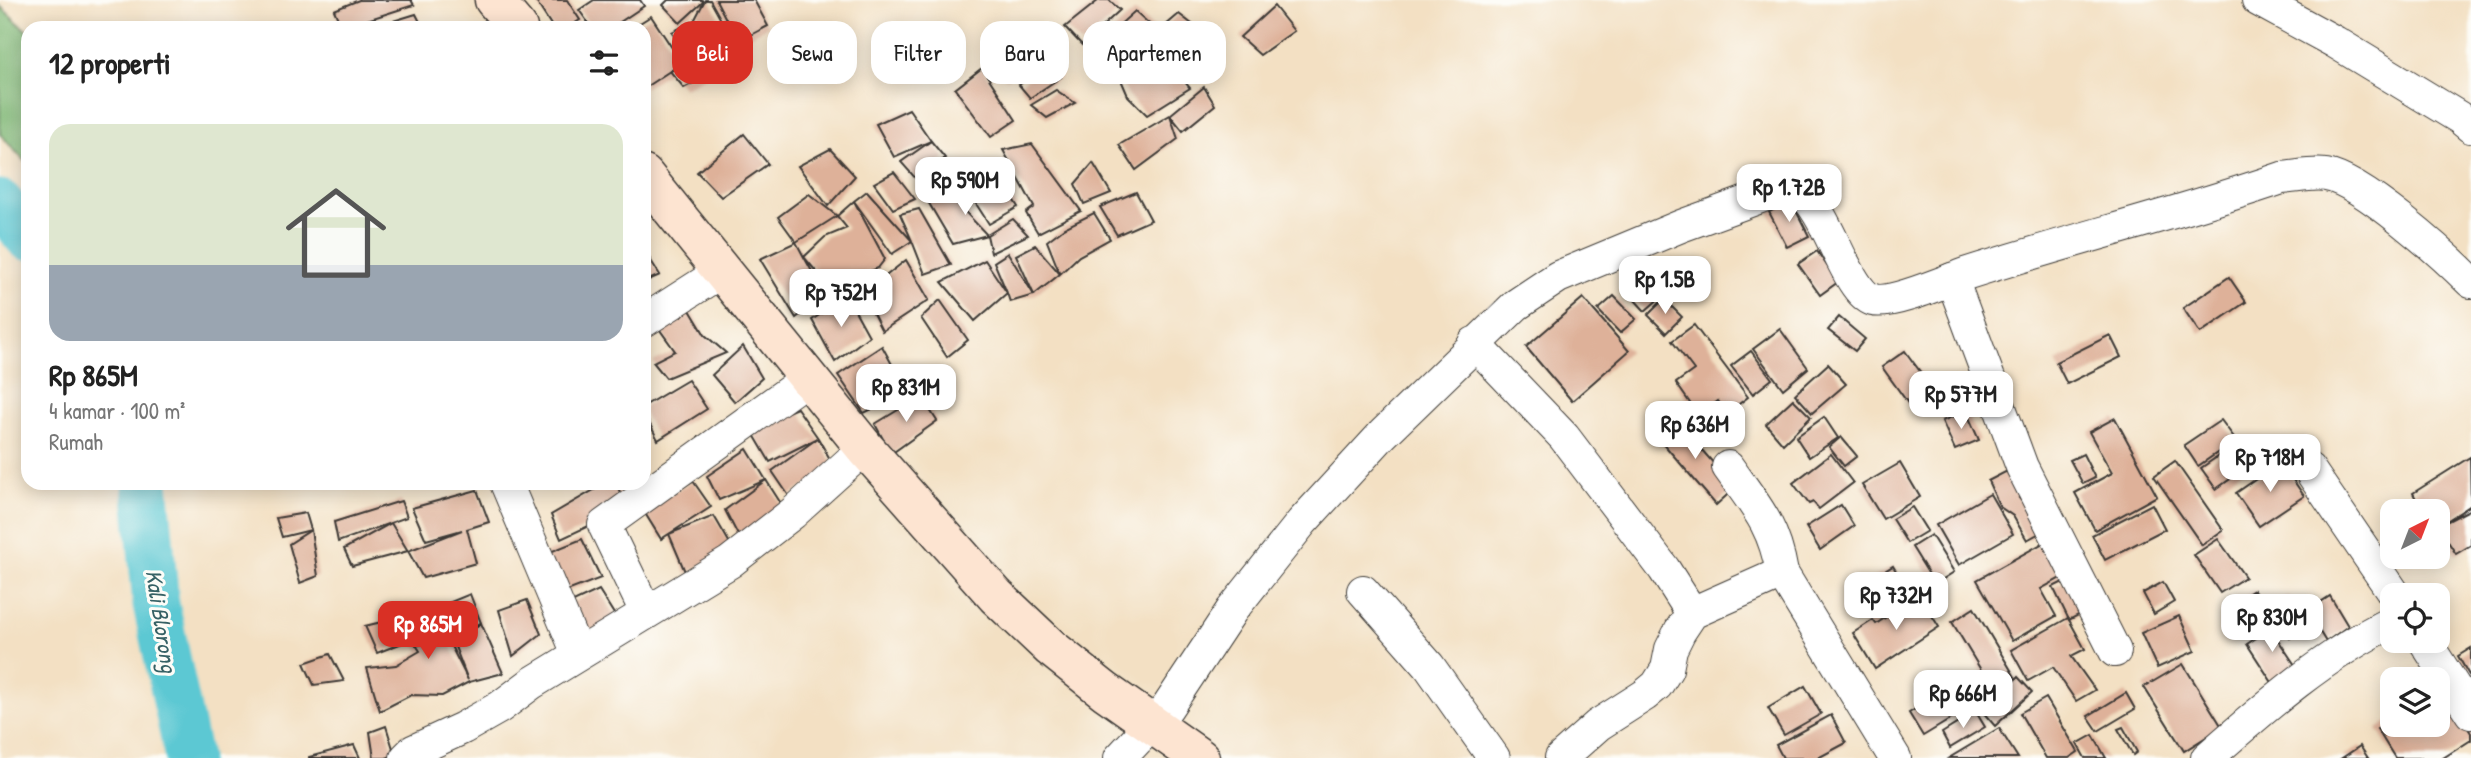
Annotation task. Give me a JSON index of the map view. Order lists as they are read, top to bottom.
{
  "water": ["Kali Blorong"],
  "north": "top right",
  "page": {
    "chip": [
      "Beli",
      "Sewa",
      "Filter",
      "Baru",
      "Apartemen"
    ],
    "heading": "12 properti",
    "list": [
      {
        "name": "Rp 865M",
        "note": "4 kamar · 100 m² · Rumah"
      }
    ],
    "price": [
      "Rp 590M",
      "Rp 1.72B",
      "Rp 1.5B",
      "Rp 752M",
      "Rp 831M",
      "Rp 577M",
      "Rp 636M",
      "Rp 718M",
      "Rp 732M",
      "Rp 830M",
      "Rp 865M",
      "Rp 666M"
    ]
  }
}
